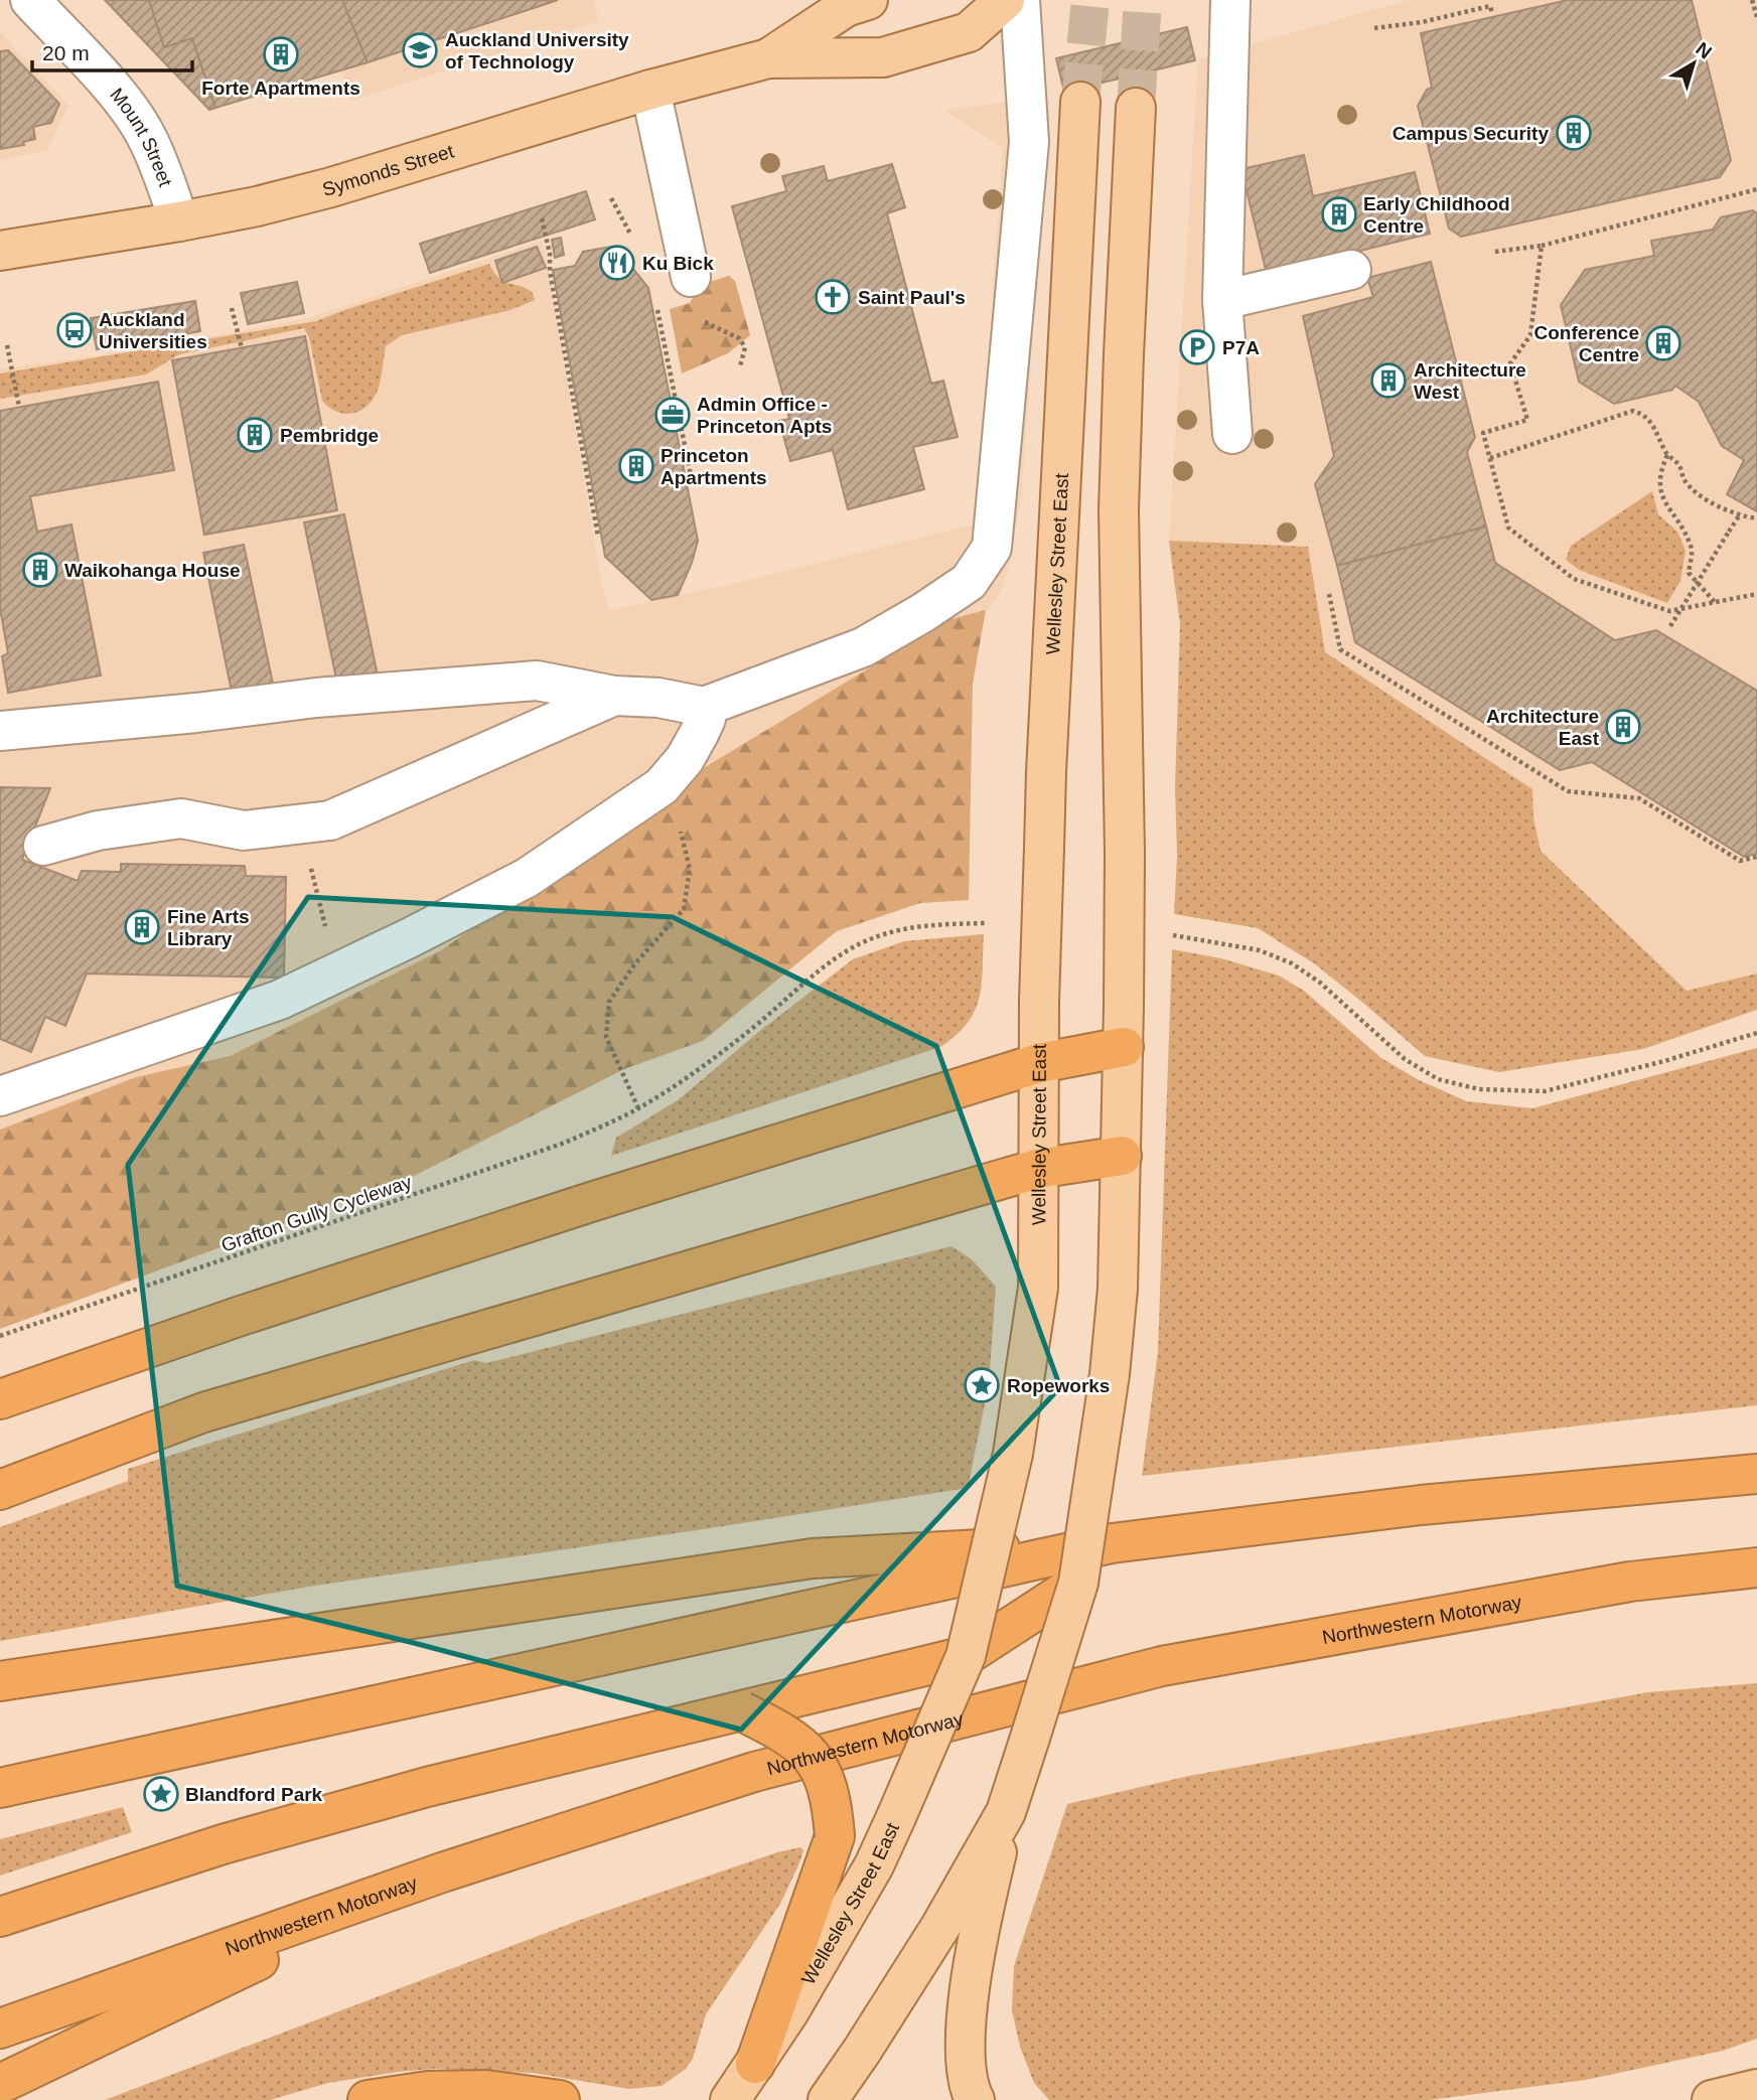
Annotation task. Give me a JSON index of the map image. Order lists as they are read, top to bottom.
{
  "streets": {
    "highway": ["Northwestern Motorway"],
    "main road": ["Symonds Street", "Wellesley Street East"],
    "street": ["Mount Street"],
    "path": ["Grafton Gully Cycleway"]
  },
  "crossings": [
    ["Mount Street", "Symonds Street"]
  ],
  "places": {
    "school or university": ["Auckland University of Technology"],
    "building": [
      "Forte Apartments",
      "Campus Security",
      "Early Childhood Centre",
      "Conference Centre",
      "Architecture West",
      "Pembridge",
      "Princeton Apartments",
      "Waikohanga House",
      "Architecture East",
      "Fine Arts Library"
    ],
    "restaurant": ["Ku Bick"],
    "church": ["Saint Paul's"],
    "bus stop": ["Auckland Universities"],
    "parking": ["P7A"],
    "office": ["Admin Office - Princeton Apts"],
    "place": ["Ropeworks", "Blandford Park"]
  },
  "scale_bar": "20 m",
  "north": "top right"
}
